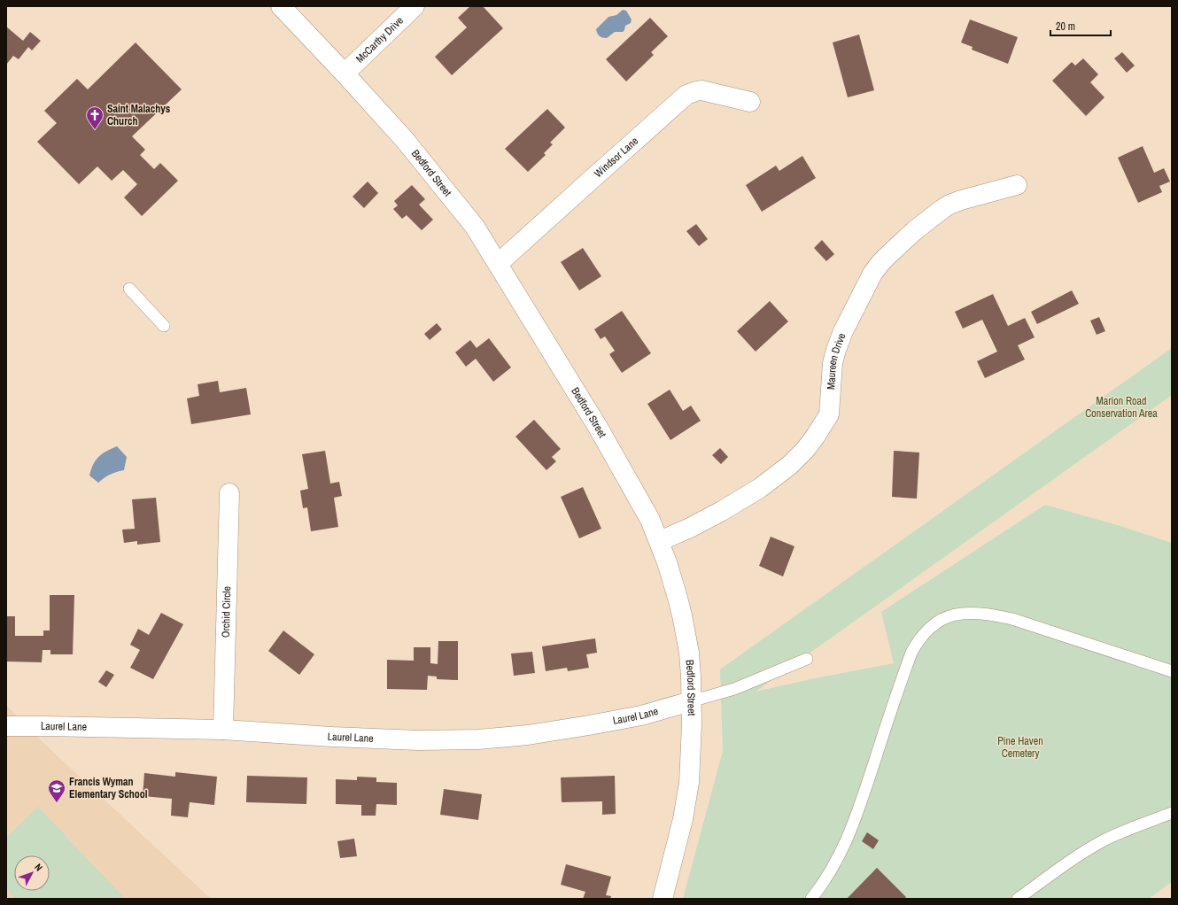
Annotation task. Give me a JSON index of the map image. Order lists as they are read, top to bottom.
{
  "streets": {
    "street": [
      "McCarthy Drive",
      "Windsor Lane",
      "Bedford Street",
      "Maureen Drive",
      "Orchid Circle",
      "Laurel Lane"
    ]
  },
  "crossings": [
    ["McCarthy Drive", "Bedford Street"],
    ["Windsor Lane", "Bedford Street"],
    ["Bedford Street", "Maureen Drive"],
    ["Bedford Street", "Laurel Lane"],
    ["Orchid Circle", "Laurel Lane"]
  ],
  "parks": ["Marion Road Conservation Area", "Pine Haven Cemetery"],
  "places": {
    "church": ["Saint Malachys Church"],
    "school or university": ["Francis Wyman Elementary School"]
  },
  "scale_bar": "20 m",
  "north": "top right"
}
